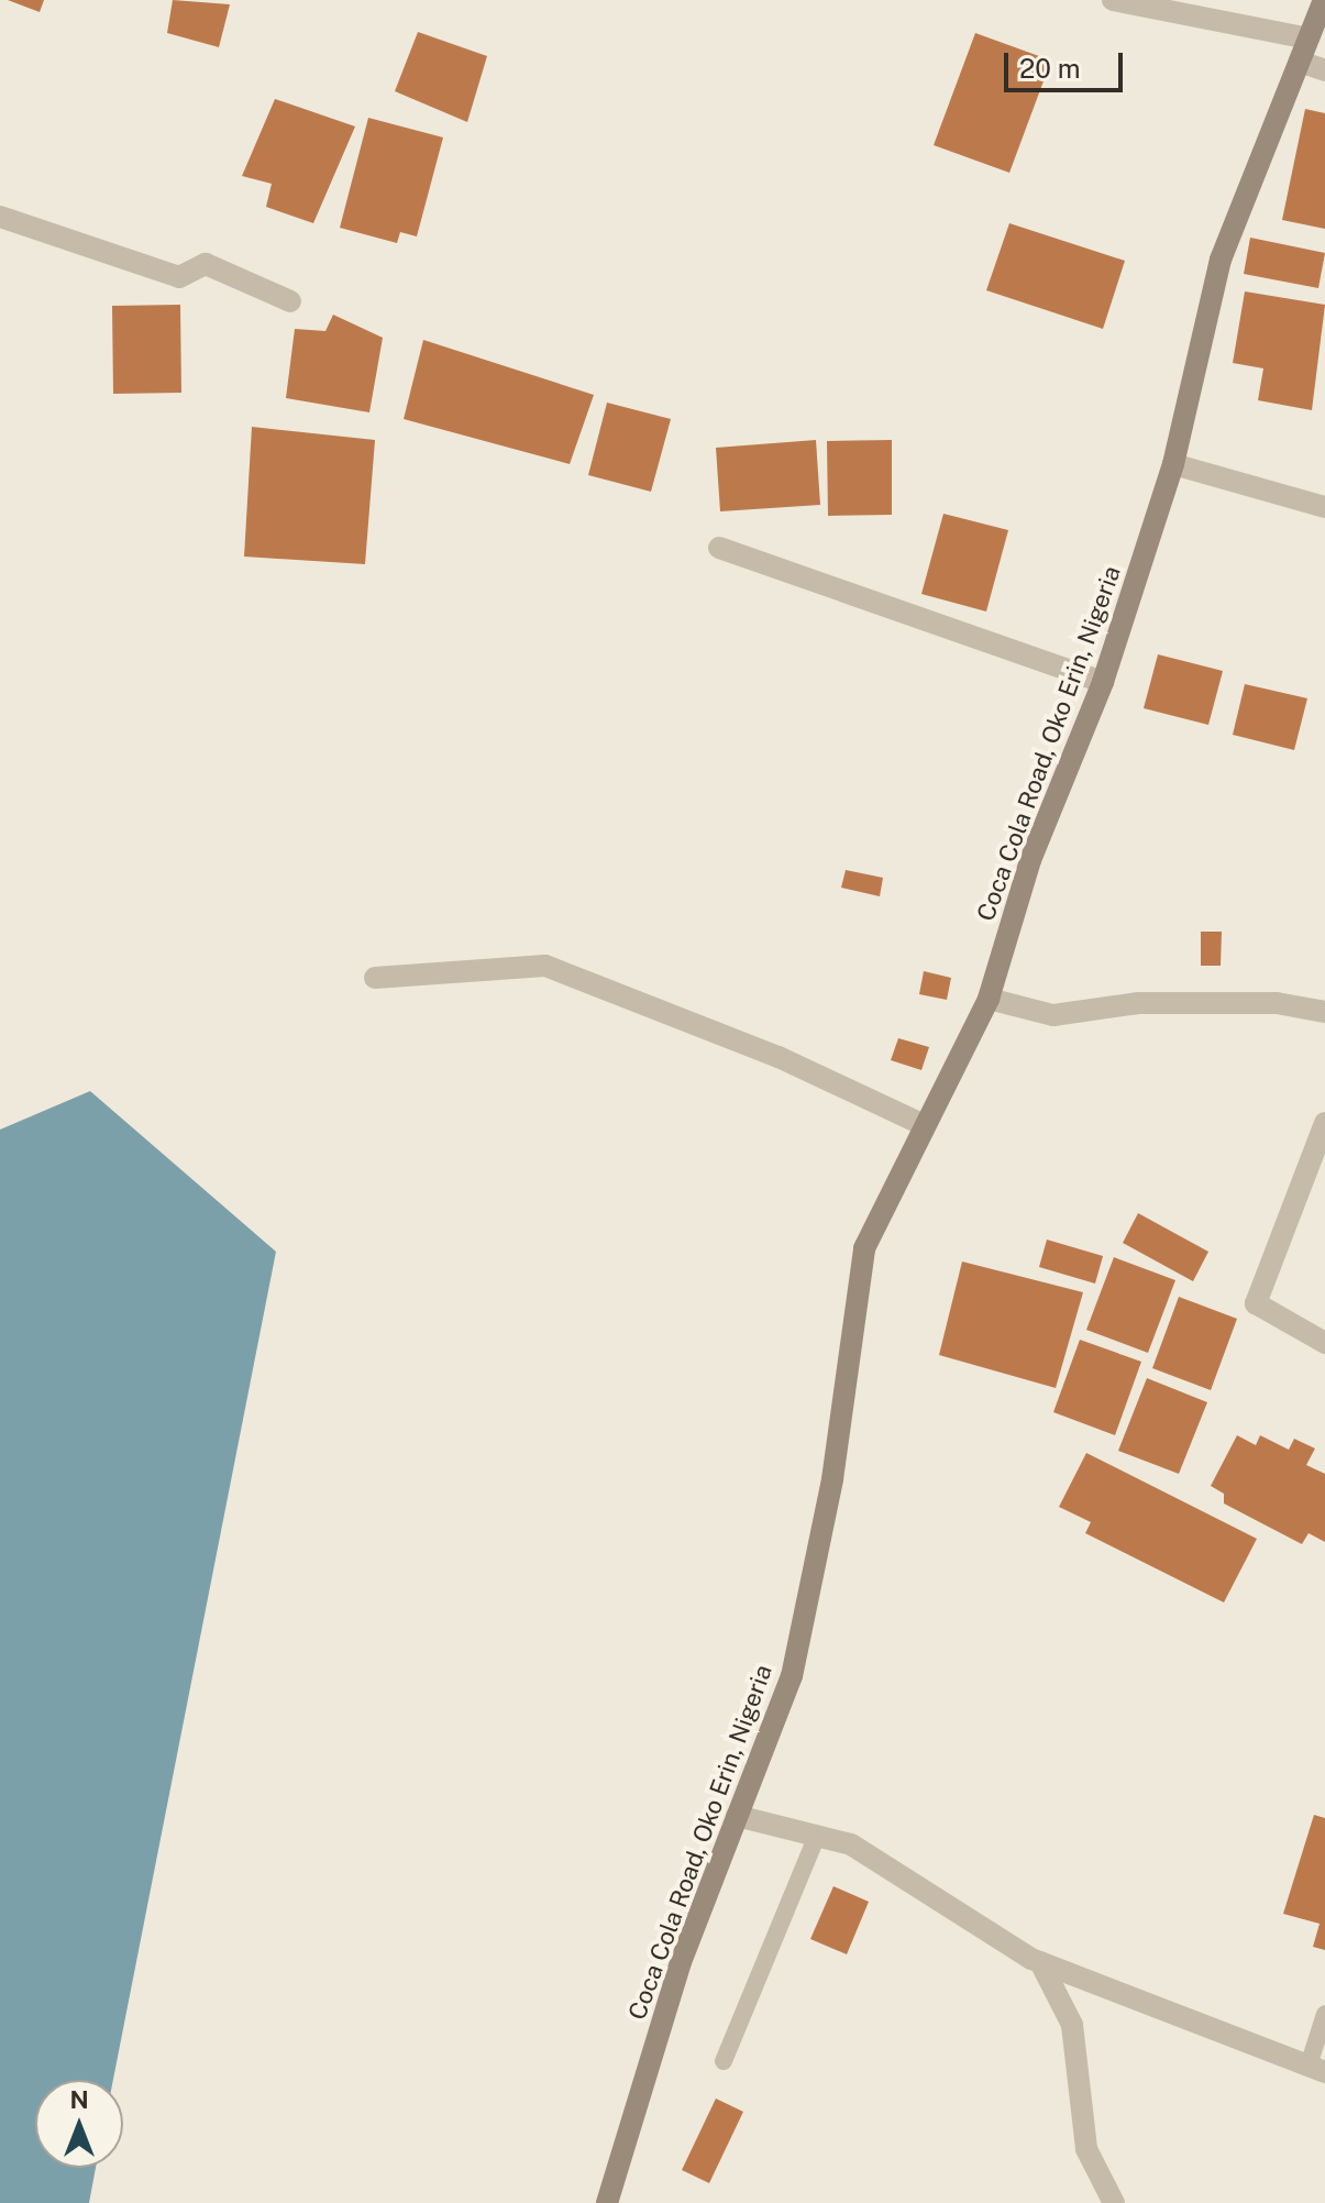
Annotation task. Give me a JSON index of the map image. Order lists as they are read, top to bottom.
{
  "streets": {
    "street": ["Coca Cola Road, Oko Erin, Nigeria"]
  },
  "scale_bar": "20 m",
  "north": "top"
}
